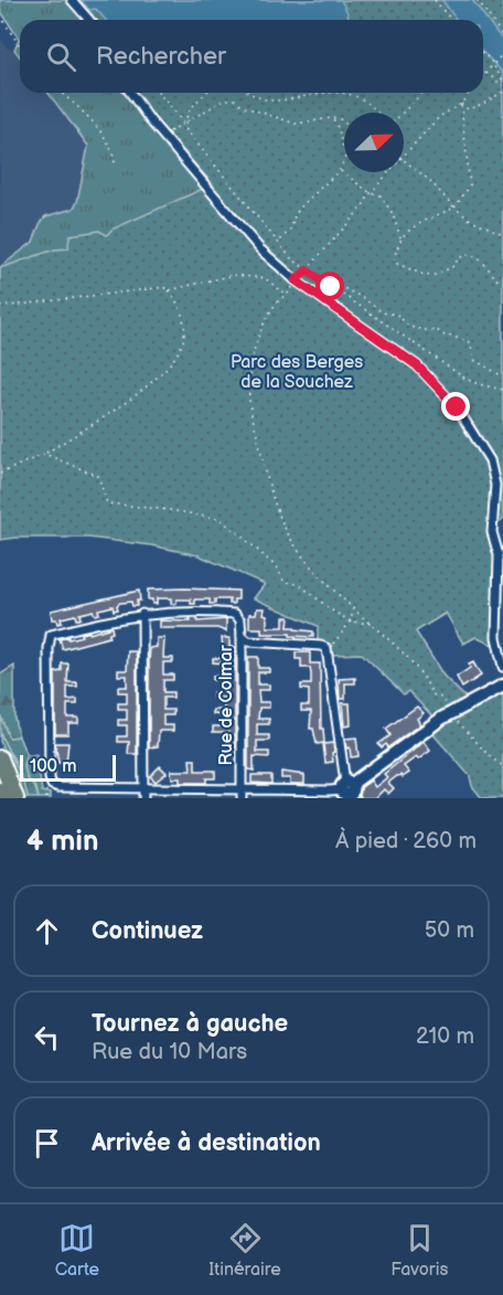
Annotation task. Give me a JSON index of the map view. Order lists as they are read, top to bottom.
{
  "streets": {
    "street": ["Rue de Colmar"]
  },
  "parks": ["Parc des Berges de la Souchez"],
  "scale_bar": "100 m",
  "north": "top right",
  "page": {
    "search": "Rechercher",
    "scale": "100 m",
    "heading": ["4 min", "À pied · 260 m"],
    "list": [
      ["Continuez", "50 m"],
      ["Tournez à gauche", "Rue du 10 Mars", "210 m"],
      "Arrivée à destination"
    ],
    "nav": ["Carte", "Itinéraire", "Favoris"]
  }
}
